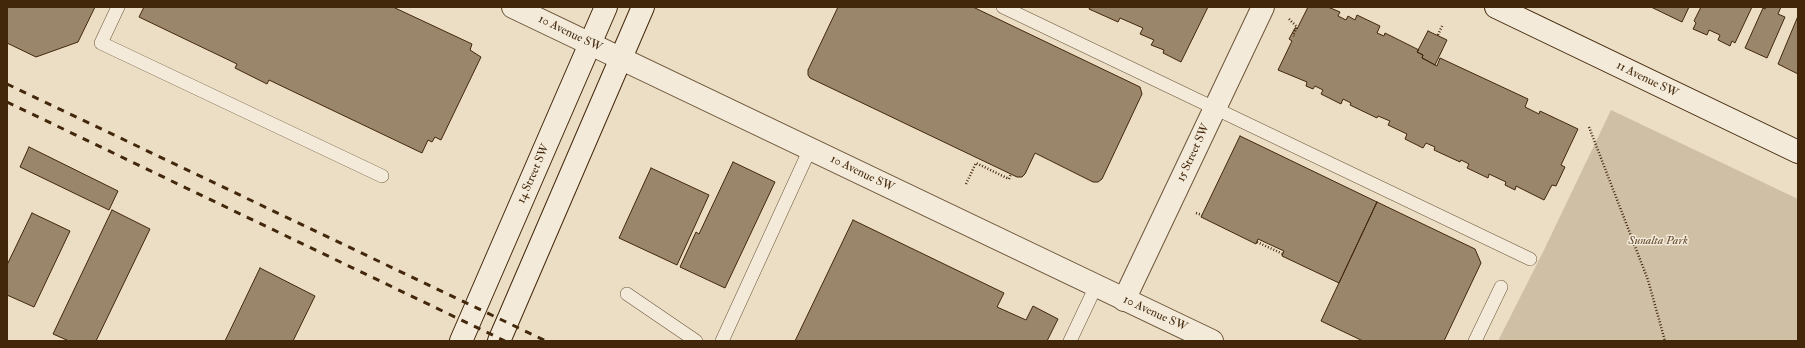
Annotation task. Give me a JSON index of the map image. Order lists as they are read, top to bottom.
{
  "streets": {
    "street": [
      "10 Avenue SW",
      "11 Avenue SW",
      "15 Street SW",
      "14 Street SW"
    ]
  },
  "crossings": [
    ["10 Avenue SW", "15 Street SW"],
    ["10 Avenue SW", "14 Street SW"]
  ],
  "parks": ["Sunalta Park"]
}
